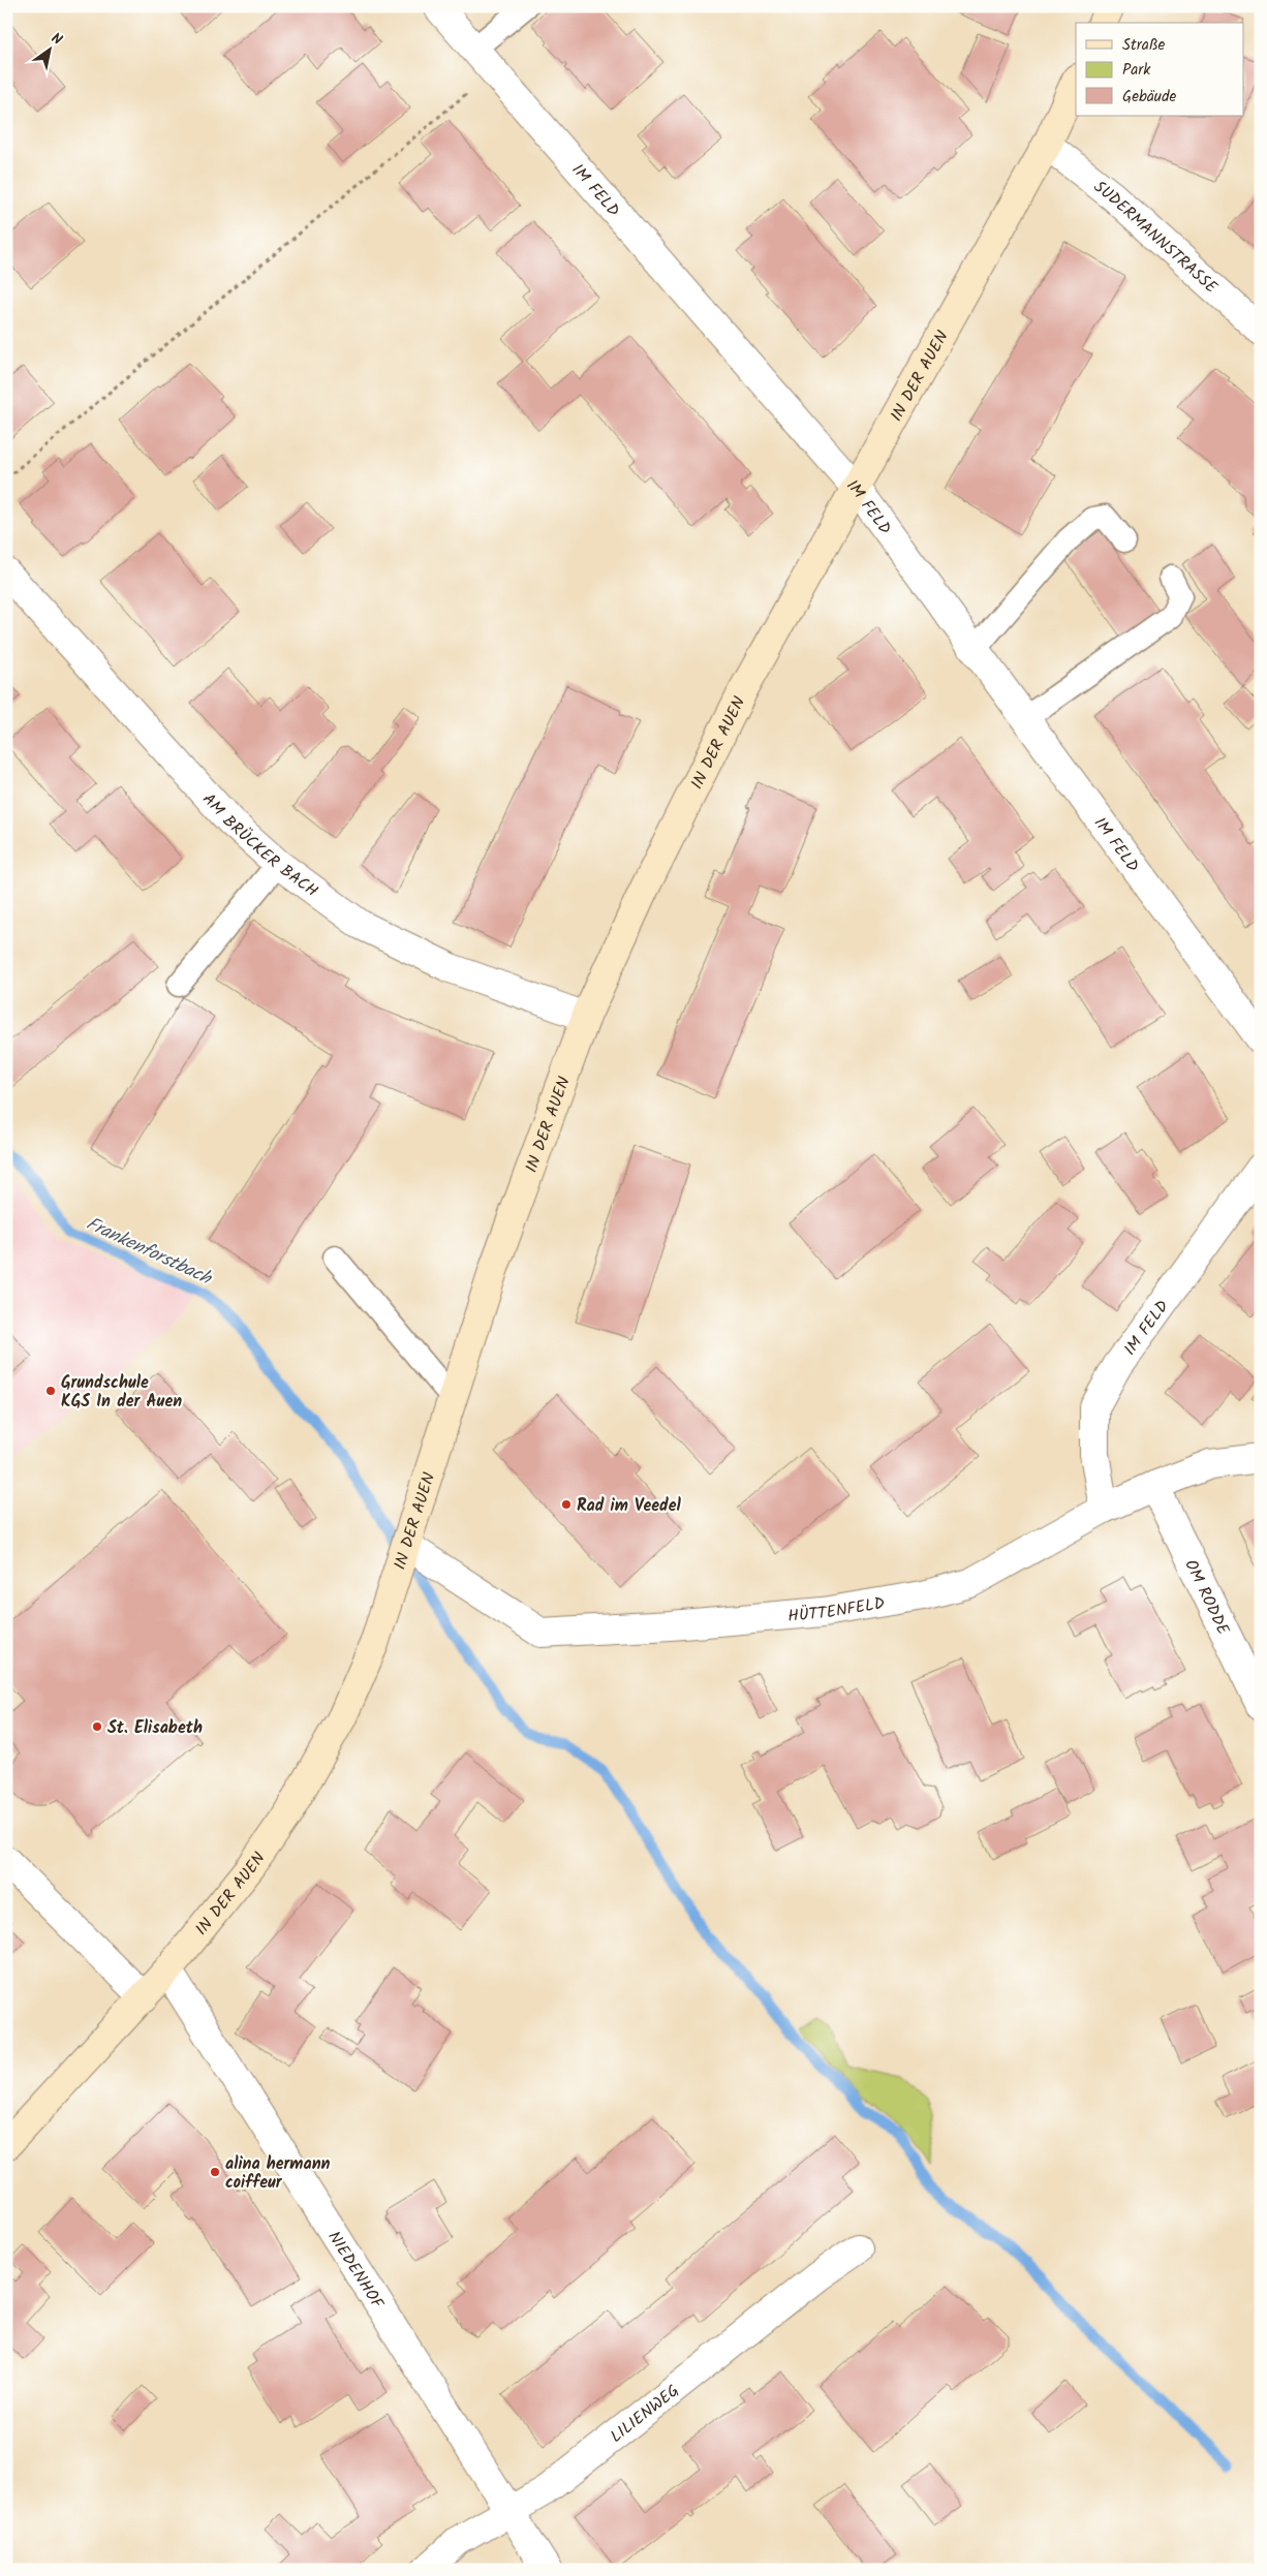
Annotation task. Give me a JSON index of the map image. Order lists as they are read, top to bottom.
{
  "streets": {
    "street": [
      "IM FELD",
      "SUDERMANNSTRASSE",
      "IN DER AUEN",
      "AM BRÜCKER BACH",
      "OM RODDE",
      "HÜTTENFELD",
      "NIEDENHOF",
      "LILIENWEG"
    ]
  },
  "crossings": [
    ["IM FELD", "IN DER AUEN"],
    ["IM FELD", "HÜTTENFELD"],
    ["SUDERMANNSTRASSE", "IN DER AUEN"],
    ["IN DER AUEN", "AM BRÜCKER BACH"],
    ["IN DER AUEN", "HÜTTENFELD"],
    ["IN DER AUEN", "NIEDENHOF"],
    ["OM RODDE", "HÜTTENFELD"],
    ["NIEDENHOF", "LILIENWEG"]
  ],
  "water": ["Frankenforstbach"],
  "places": [
    "Grundschule KGS In der Auen",
    "Rad im Veedel",
    "St. Elisabeth",
    "alina hermann coiffeur"
  ],
  "legend": ["Straße", "Park", "Gebäude"],
  "north": "top right"
}
